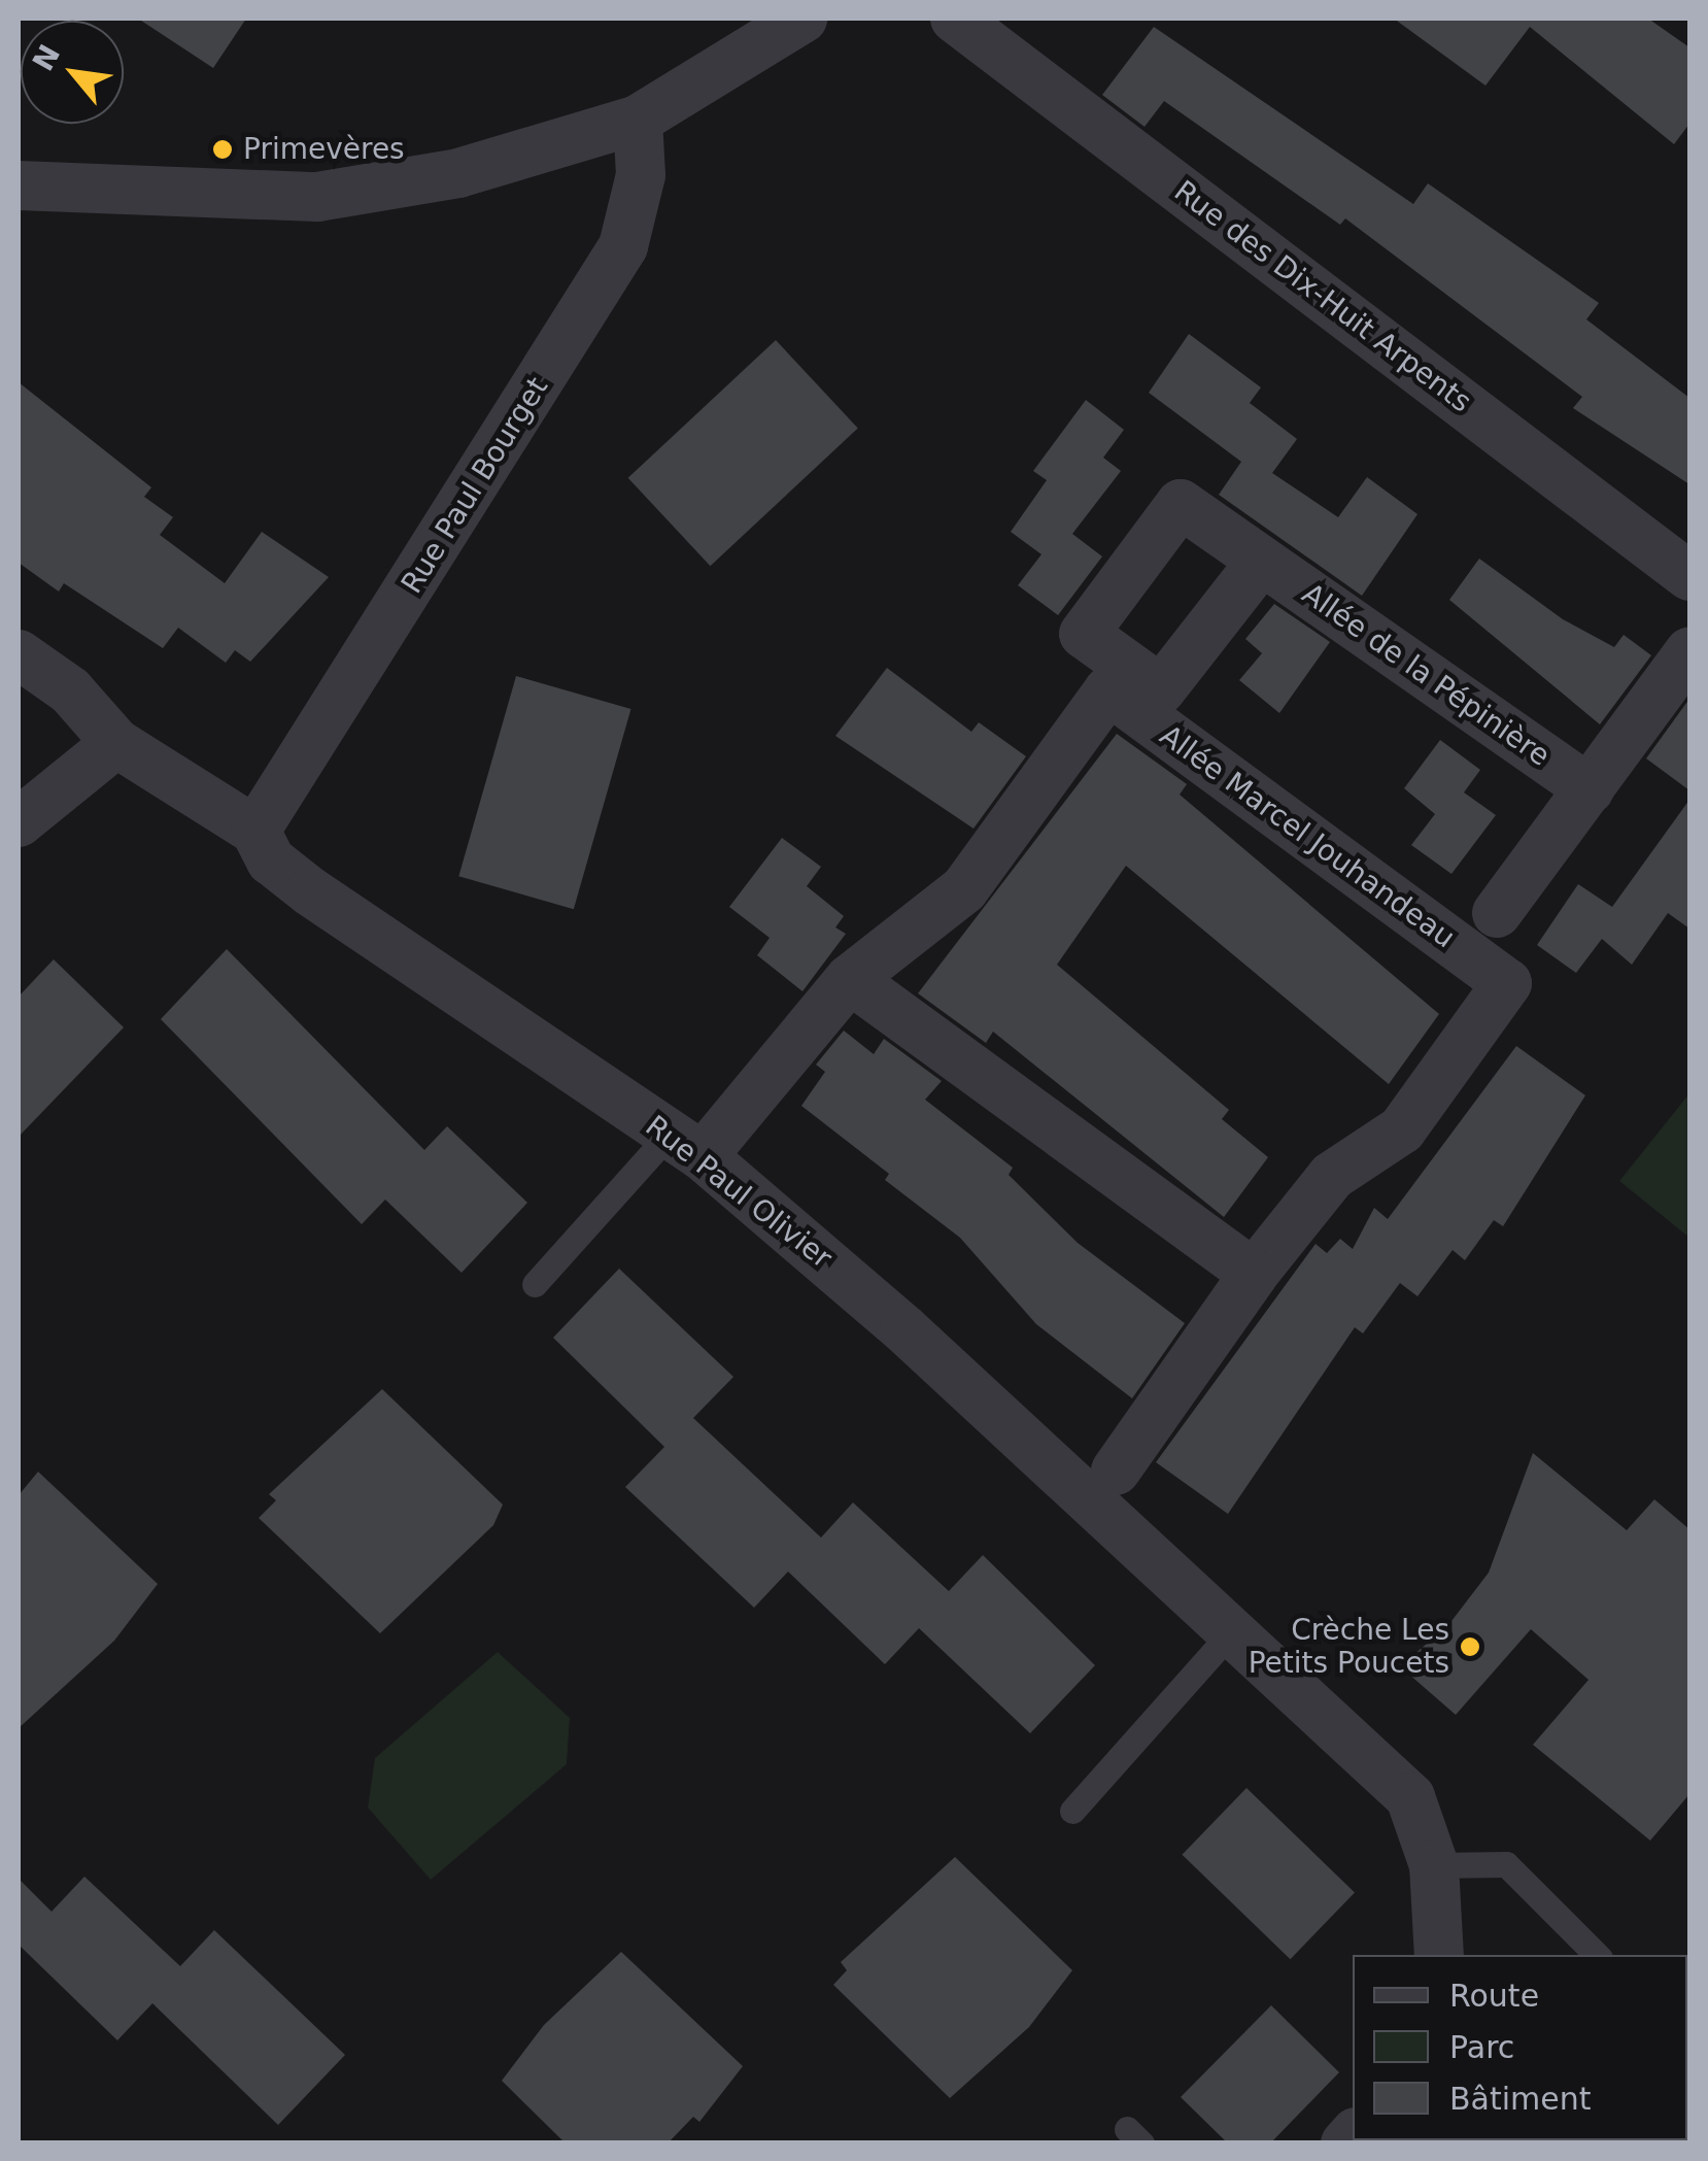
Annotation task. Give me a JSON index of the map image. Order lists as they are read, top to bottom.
{
  "streets": {
    "street": [
      "Rue des Dix-Huit Arpents",
      "Rue Paul Bourget",
      "Allée de la Pépinière",
      "Allée Marcel Jouhandeau",
      "Rue Paul Olivier"
    ]
  },
  "crossings": [
    ["Rue Paul Bourget", "Rue Paul Olivier"],
    ["Allée Marcel Jouhandeau", "Rue Paul Olivier"]
  ],
  "places": ["Primevères", "Crèche Les Petits Poucets"],
  "legend": ["Route", "Parc", "Bâtiment"],
  "north": "top left"
}
